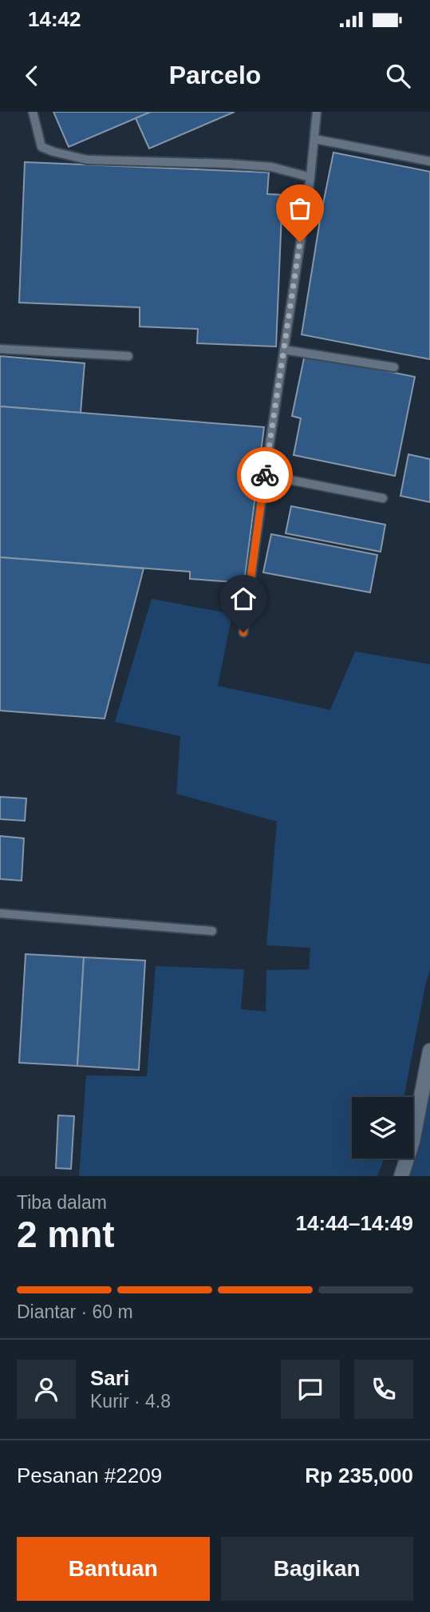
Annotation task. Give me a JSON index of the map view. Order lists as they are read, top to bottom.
{
  "page": {
    "status": "14:42",
    "header": "Parcelo",
    "heading": ["2 mnt", "Tiba dalam", "14:44–14:49"],
    "panel": [
      "Sari",
      "Kurir · 4.8",
      "Pesanan #2209",
      "Rp 235,000"
    ],
    "bar": "Diantar · 60 m",
    "buttons": ["Bantuan", "Bagikan"]
  }
}
